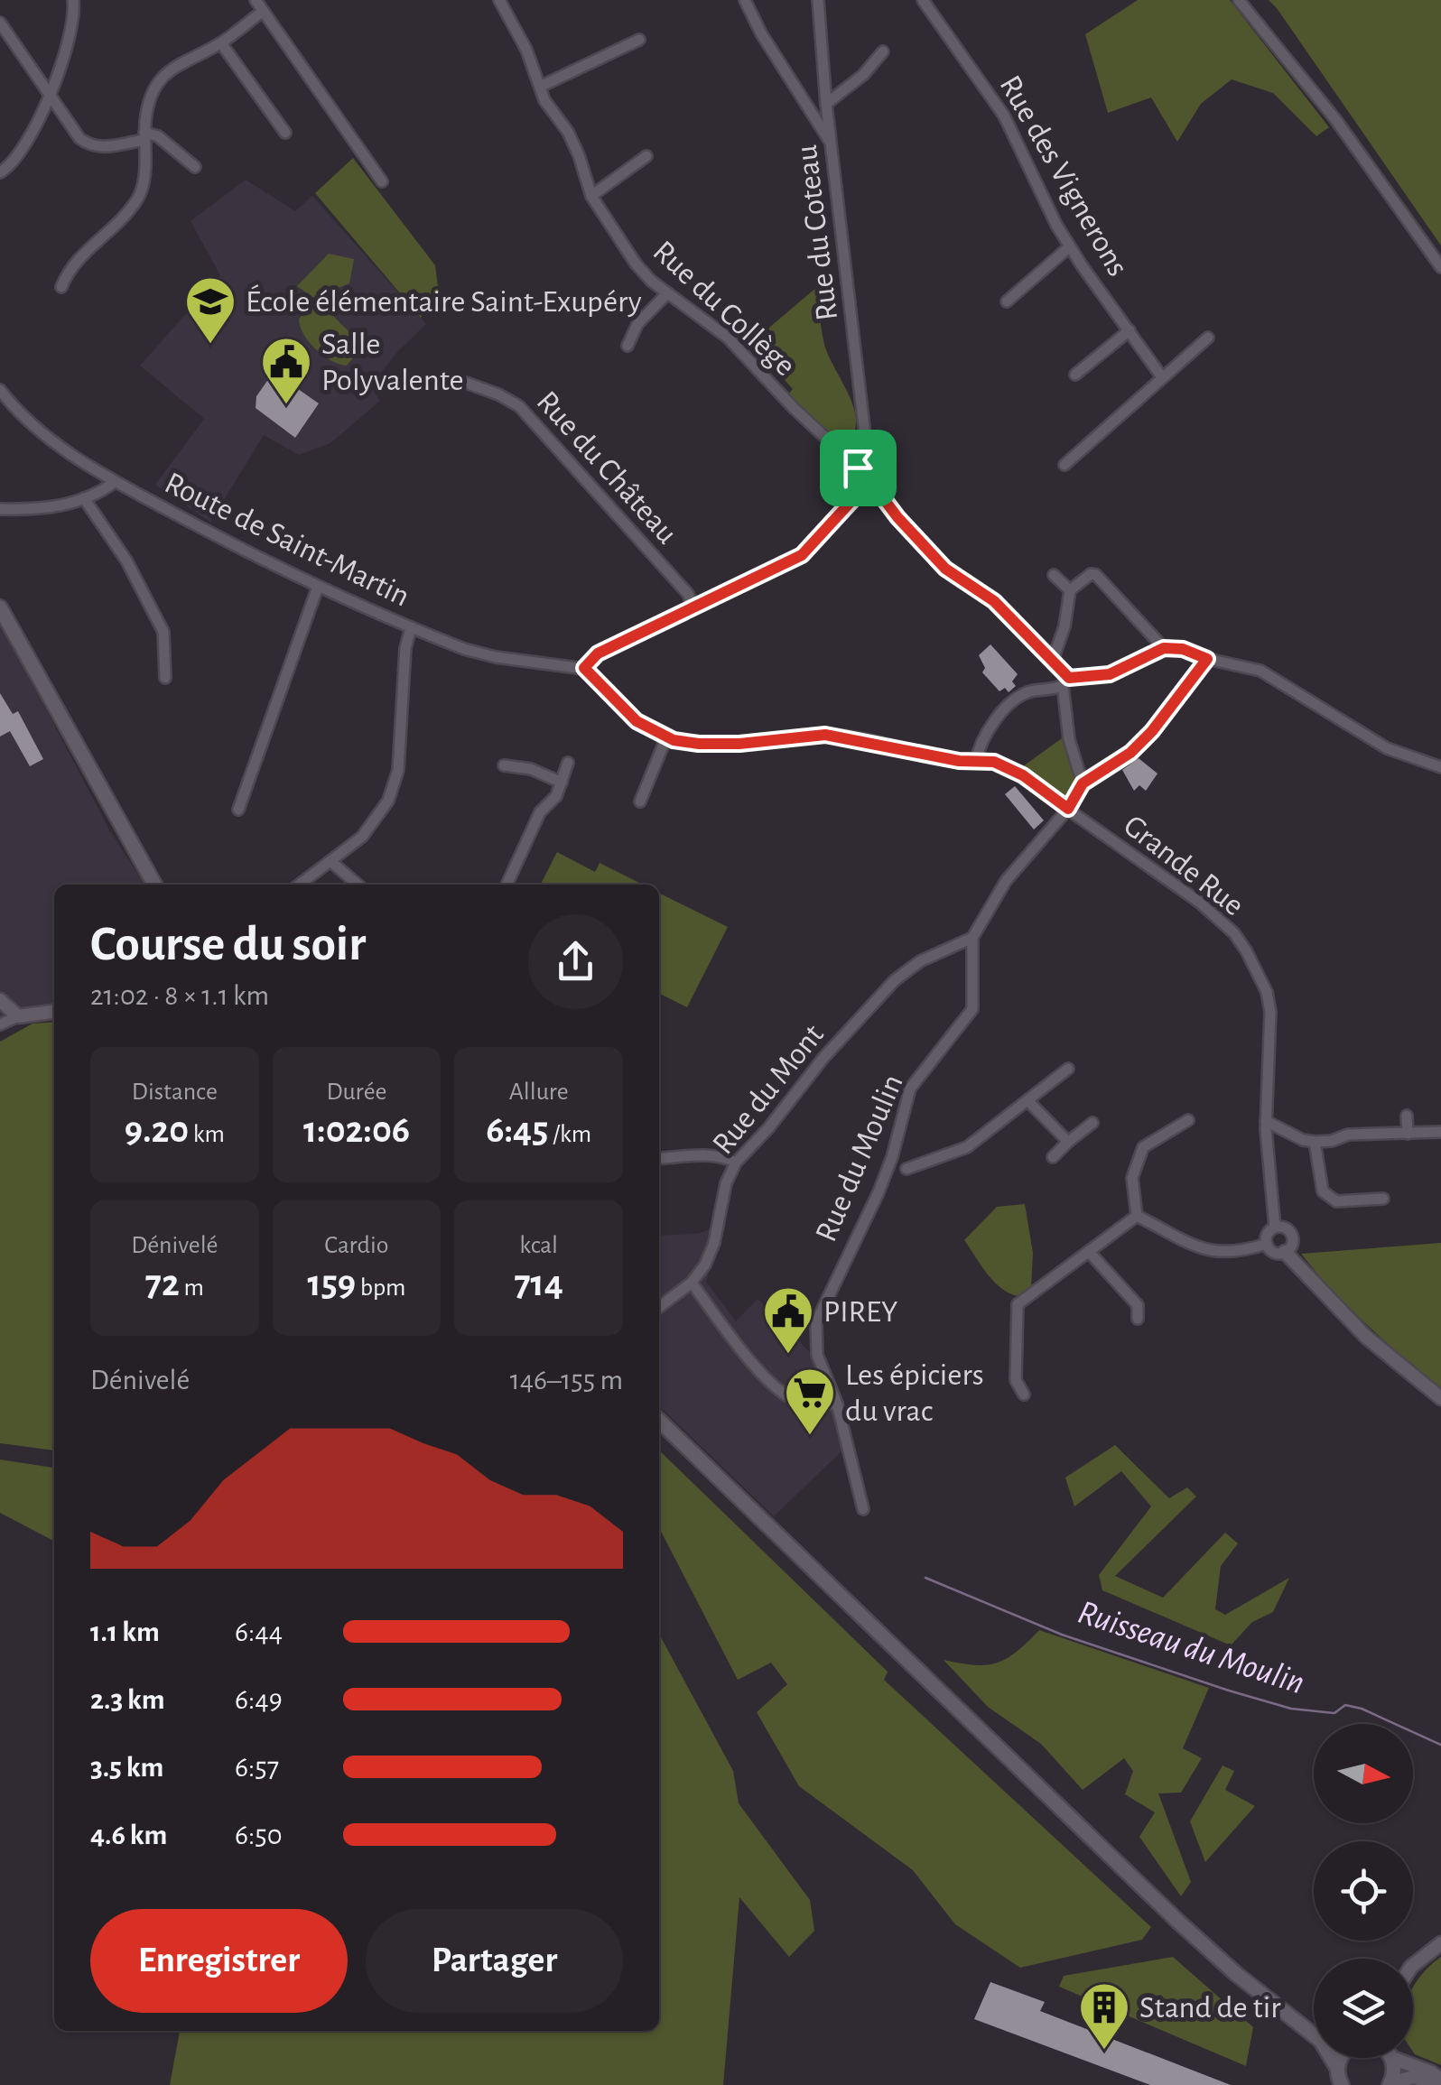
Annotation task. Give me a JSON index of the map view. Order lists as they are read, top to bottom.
{
  "streets": {
    "street": [
      "Rue des Vignerons",
      "Rue du Coteau",
      "Rue du Collège",
      "Rue du Château",
      "Route de Saint-Martin",
      "Grande Rue",
      "Rue du Mont",
      "Rue du Moulin"
    ]
  },
  "crossings": [
    ["Rue du Coteau", "Rue du Collège"],
    ["Route de Saint-Martin", "Grande Rue"],
    ["Rue du Mont", "Rue du Moulin"]
  ],
  "water": ["Ruisseau du Moulin"],
  "places": {
    "school or university": ["École élémentaire Saint-Exupéry"],
    "public building": ["Salle Polyvalente", "PIREY"],
    "supermarket": ["Les épiciers du vrac"],
    "building": ["Stand de tir"]
  },
  "north": "right",
  "page": {
    "heading": ["Course du soir", "21:02 · 8 × 1.1 km"],
    "stats": [
      ["Distance", "9.20 km"],
      ["Durée", "1:02:06"],
      ["Allure", "6:45 /km"],
      ["Dénivelé", "72 m"],
      ["Cardio", "159 bpm"],
      ["kcal", "714"]
    ],
    "chart": ["Dénivelé", "146–155 m"],
    "list": [
      {
        "name": "1.1 km",
        "note": "6:44"
      },
      {
        "name": "2.3 km",
        "note": "6:49"
      },
      {
        "name": "3.5 km",
        "note": "6:57"
      },
      {
        "name": "4.6 km",
        "note": "6:50"
      }
    ],
    "buttons": ["Enregistrer", "Partager"]
  }
}
